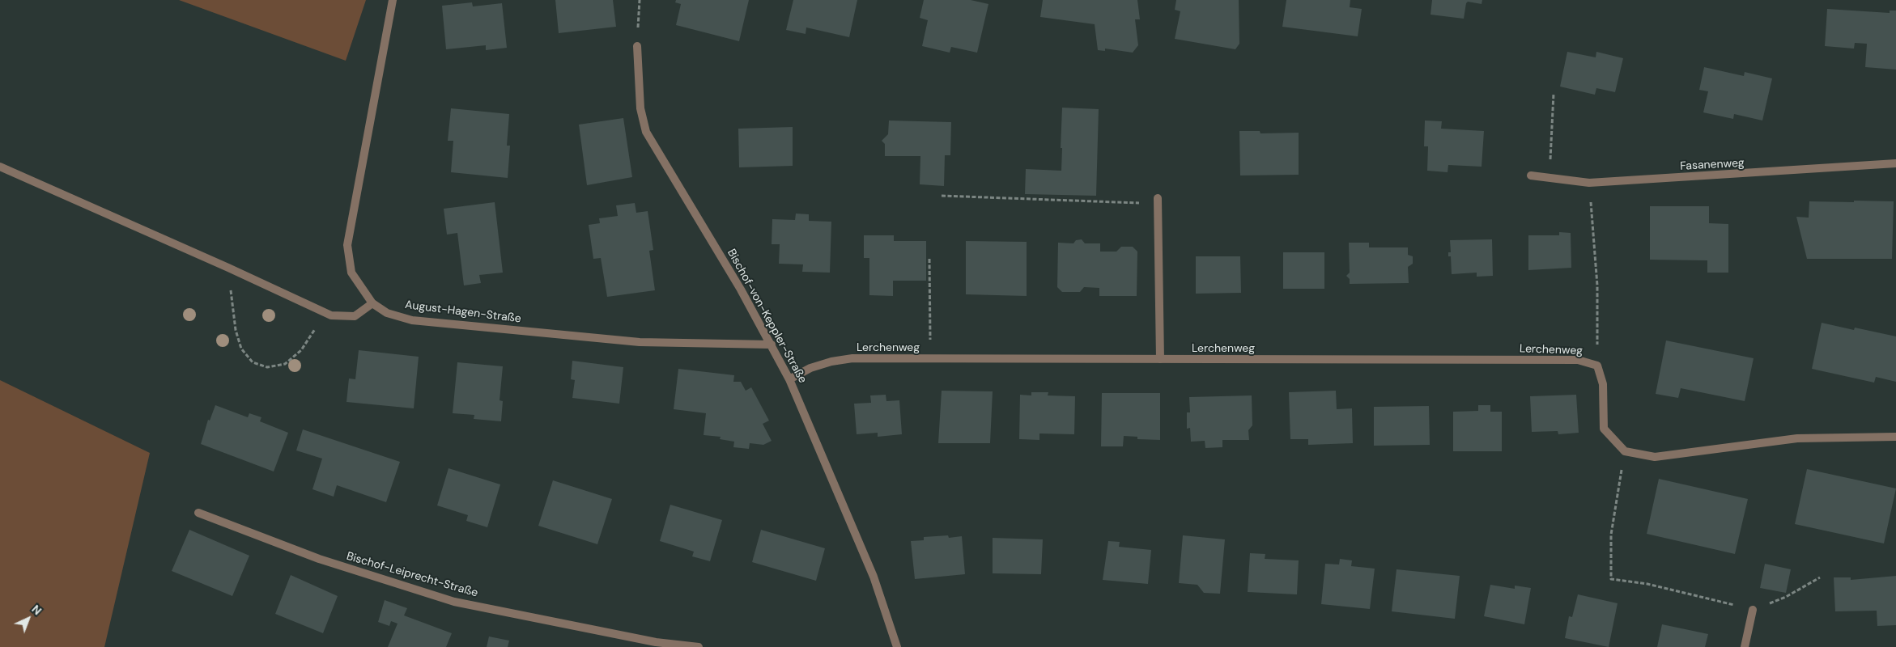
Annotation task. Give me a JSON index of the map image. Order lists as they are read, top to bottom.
{
  "streets": {
    "street": [
      "Fasanenweg",
      "August-Hagen-Straße",
      "Bischof-von-Keppler-Straße",
      "Lerchenweg",
      "Bischof-Leiprecht-Straße"
    ]
  },
  "crossings": [
    ["August-Hagen-Straße", "Bischof-von-Keppler-Straße"],
    ["Bischof-von-Keppler-Straße", "Lerchenweg"]
  ],
  "north": "top right"
}
